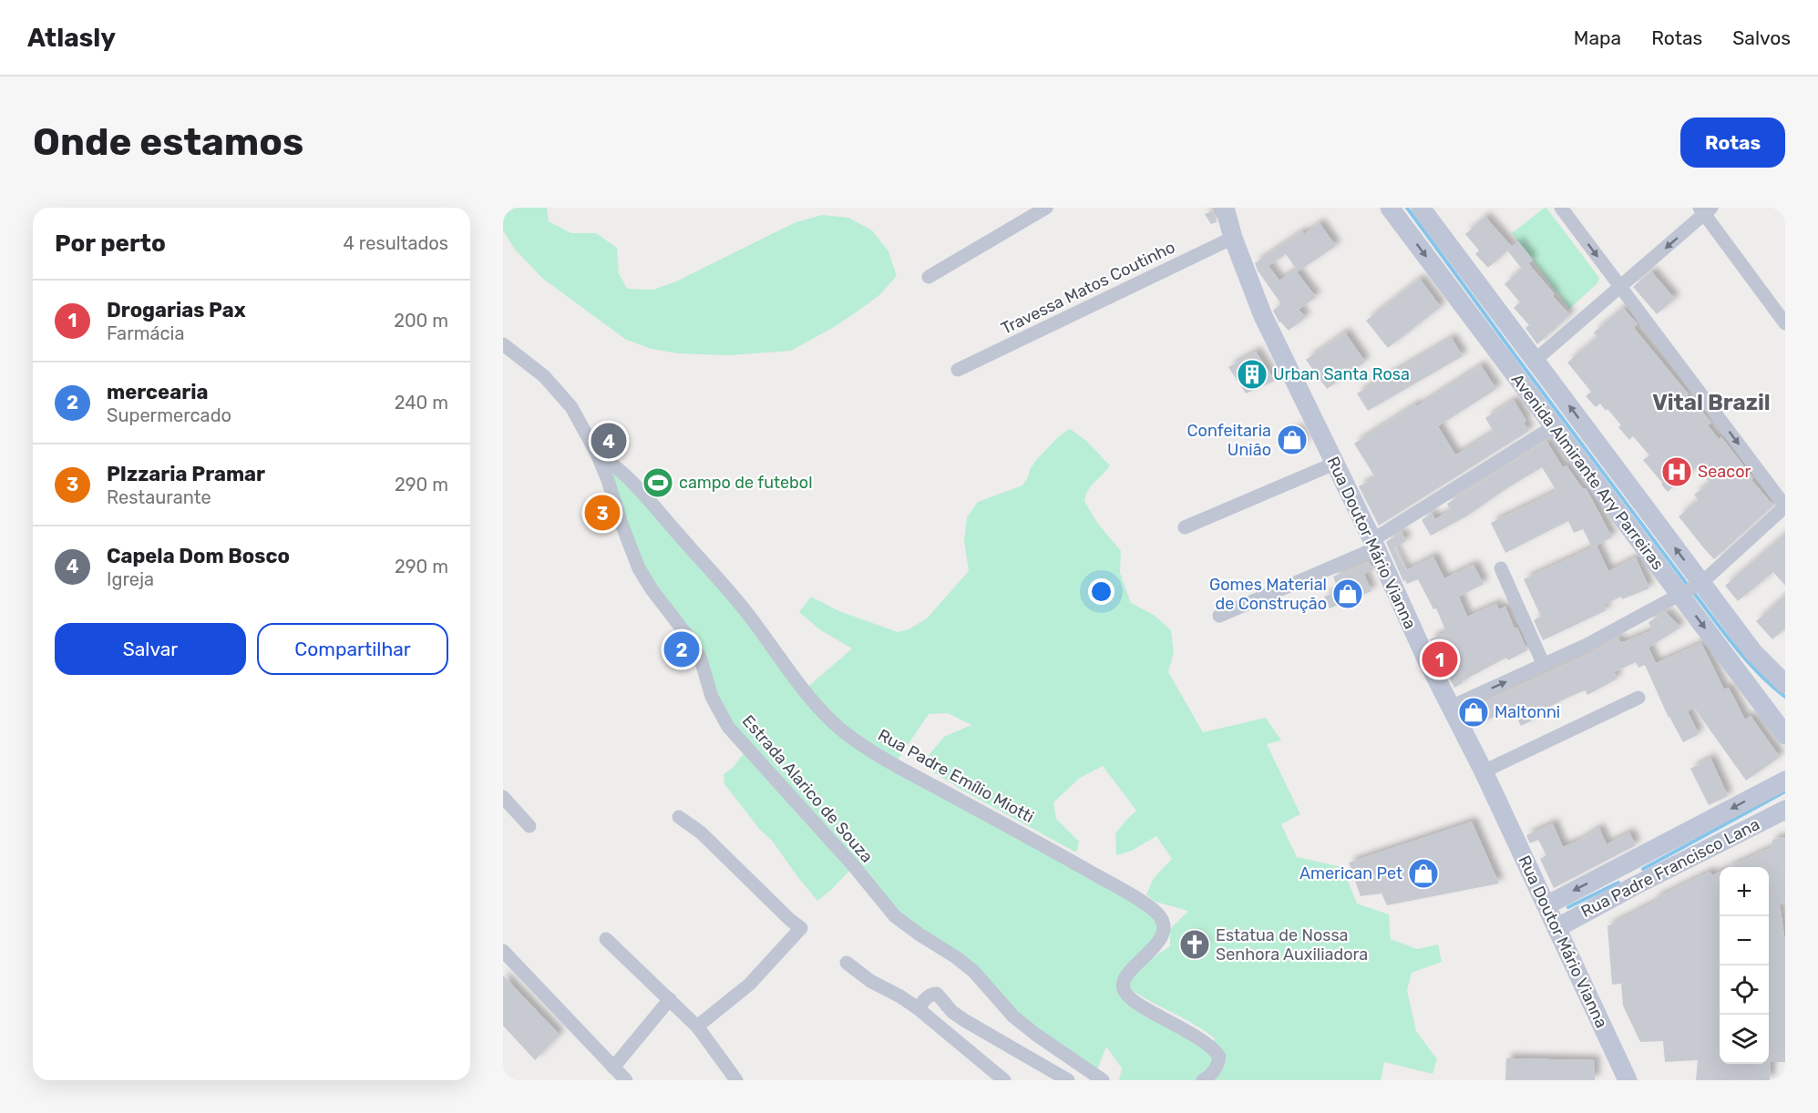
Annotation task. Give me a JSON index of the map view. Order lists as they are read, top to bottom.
{
  "streets": {
    "main road": ["Avenida Almirante Ary Parreiras", "Rua Doutor Mário Vianna", "Rua Padre Francisco Lana"],
    "street": ["Travessa Matos Coutinho", "Rua Padre Emílio Miotti", "Estrada Alarico de Souza"]
  },
  "crossings": [
    ["Travessa Matos Coutinho", "Rua Doutor Mário Vianna"],
    ["Rua Doutor Mário Vianna", "Rua Padre Francisco Lana"],
    ["Rua Padre Emílio Miotti", "Estrada Alarico de Souza"]
  ],
  "districts": ["Vital Brazil"],
  "places": {
    "building": ["Urban Santa Rosa"],
    "shop": [
      "Confeitaria União",
      "Gomes Material de Construção",
      "Maltonni",
      "American Pet"
    ],
    "hospital": ["Seacor"],
    "sports": ["campo de futebol"],
    "church": ["Estatua de Nossa Senhora Auxiliadora"]
  },
  "page": {
    "header": "Atlasly",
    "nav": ["Mapa", "Rotas", "Salvos"],
    "buttons": [
      "Rotas",
      ["Salvar", "Compartilhar"]
    ],
    "title": "Onde estamos",
    "heading": ["Por perto", "4 resultados"],
    "list": [
      {
        "mark": "1",
        "name": "Drogarias Pax",
        "note": "Farmácia",
        "value": "200 m"
      },
      {
        "mark": "2",
        "name": "mercearia",
        "note": "Supermercado",
        "value": "240 m"
      },
      {
        "mark": "3",
        "name": "PIzzaria Pramar",
        "note": "Restaurante",
        "value": "290 m"
      },
      {
        "mark": "4",
        "name": "Capela Dom Bosco",
        "note": "Igreja",
        "value": "290 m"
      }
    ],
    "pins": [
      "4",
      "3",
      "2",
      "1"
    ],
    "map_buttons": ["+", "−"]
  }
}
